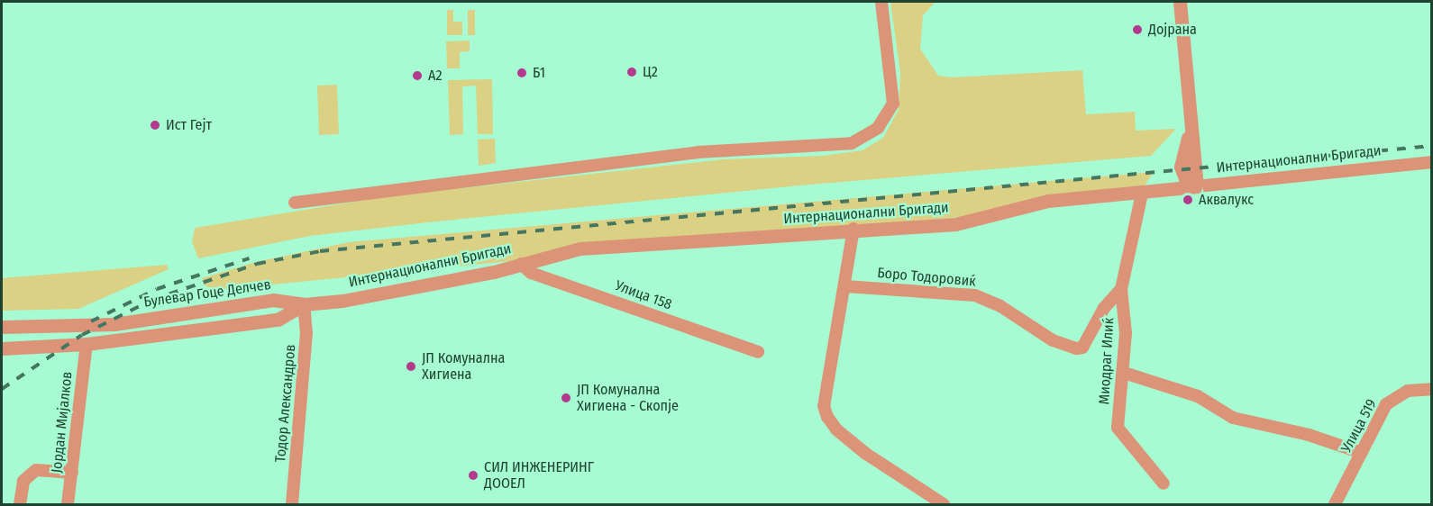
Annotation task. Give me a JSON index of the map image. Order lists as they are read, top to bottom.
{
  "streets": {
    "street": [
      "Интернационални Бригади",
      "Боро Тодоровиќ",
      "Булевар Гоце Делчев",
      "Улица 158",
      "Миодраг Илиќ",
      "Тодор Александров",
      "Јордан Мијалков",
      "Улица 519"
    ]
  },
  "crossings": [
    ["Интернационални Бригади", "Булевар Гоце Делчев"],
    ["Интернационални Бригади", "Улица 158"],
    ["Интернационални Бригади", "Миодраг Илиќ"],
    ["Интернационални Бригади", "Тодор Александров"],
    ["Боро Тодоровиќ", "Миодраг Илиќ"],
    ["Булевар Гоце Делчев", "Тодор Александров"]
  ],
  "places": [
    "Дојрана",
    "Ц2",
    "Б1",
    "А2",
    "Ист Гејт",
    "Аквалукс",
    "ЈП Комунална Хигиена",
    "ЈП Комунална Хигиена - Скопје",
    "СИЛ ИНЖЕНЕРИНГ ДООЕЛ"
  ]
}
